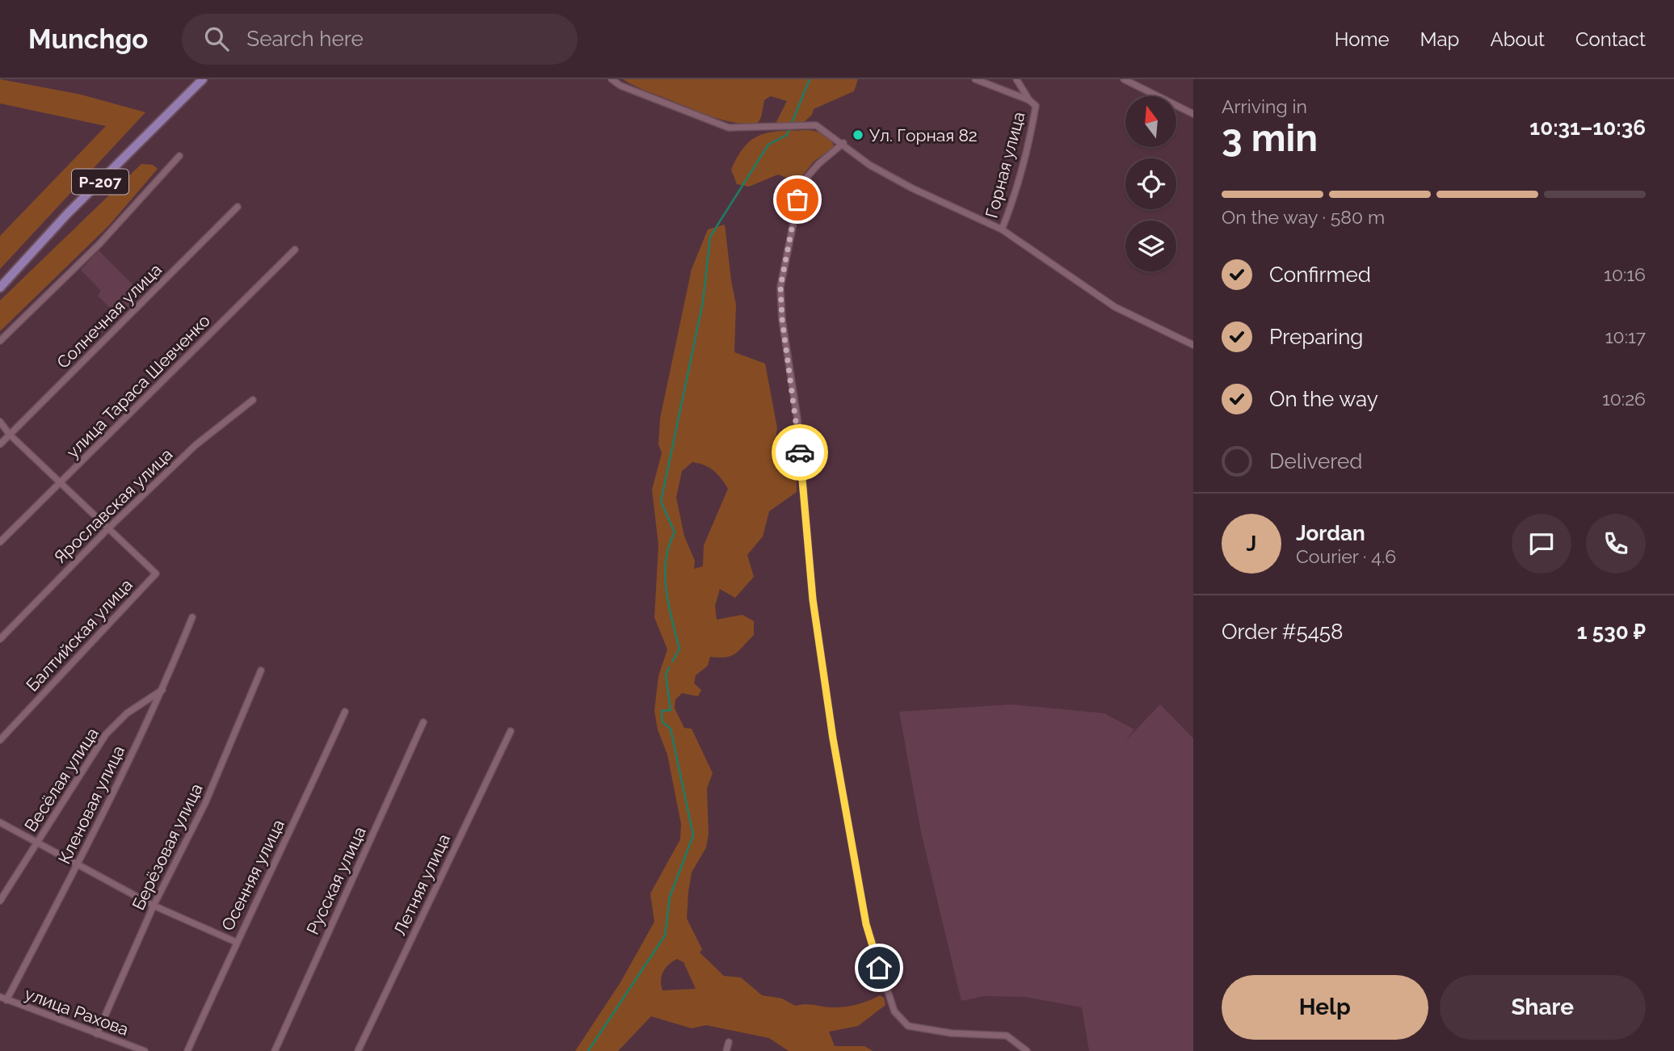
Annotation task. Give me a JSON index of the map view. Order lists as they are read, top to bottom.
{
  "streets": {
    "main road": ["Р-207"],
    "street": [
      "Горная улица",
      "Солнечная улица",
      "улица Тараса Шевченко",
      "Ярославская улица",
      "Балтийская улица",
      "Весёлая улица",
      "Кленовая улица",
      "Берёзовая улица",
      "Осенняя улица",
      "Русская улица",
      "Летняя улица",
      "улица Рахова"
    ]
  },
  "crossings": [
    ["Ярославская улица", "Балтийская улица"],
    ["Весёлая улица", "Кленовая улица"],
    ["Кленовая улица", "улица Рахова"],
    ["Берёзовая улица", "улица Рахова"]
  ],
  "places": ["Ул. Горная 82"],
  "north": "top",
  "page": {
    "header": "Munchgo",
    "search": "Search here",
    "nav": [
      "Home",
      "Map",
      "About",
      "Contact"
    ],
    "heading": ["3 min", "Arriving in", "10:31–10:36"],
    "panel": [
      "Jordan",
      "Courier · 4.6",
      "Order #5458",
      "1 530 ₽"
    ],
    "bar": "On the way · 580 m",
    "list": [
      ["Confirmed", "10:16"],
      ["Preparing", "10:17"],
      ["On the way", "10:26"],
      "Delivered"
    ],
    "round": "J",
    "buttons": ["Help", "Share"]
  }
}
